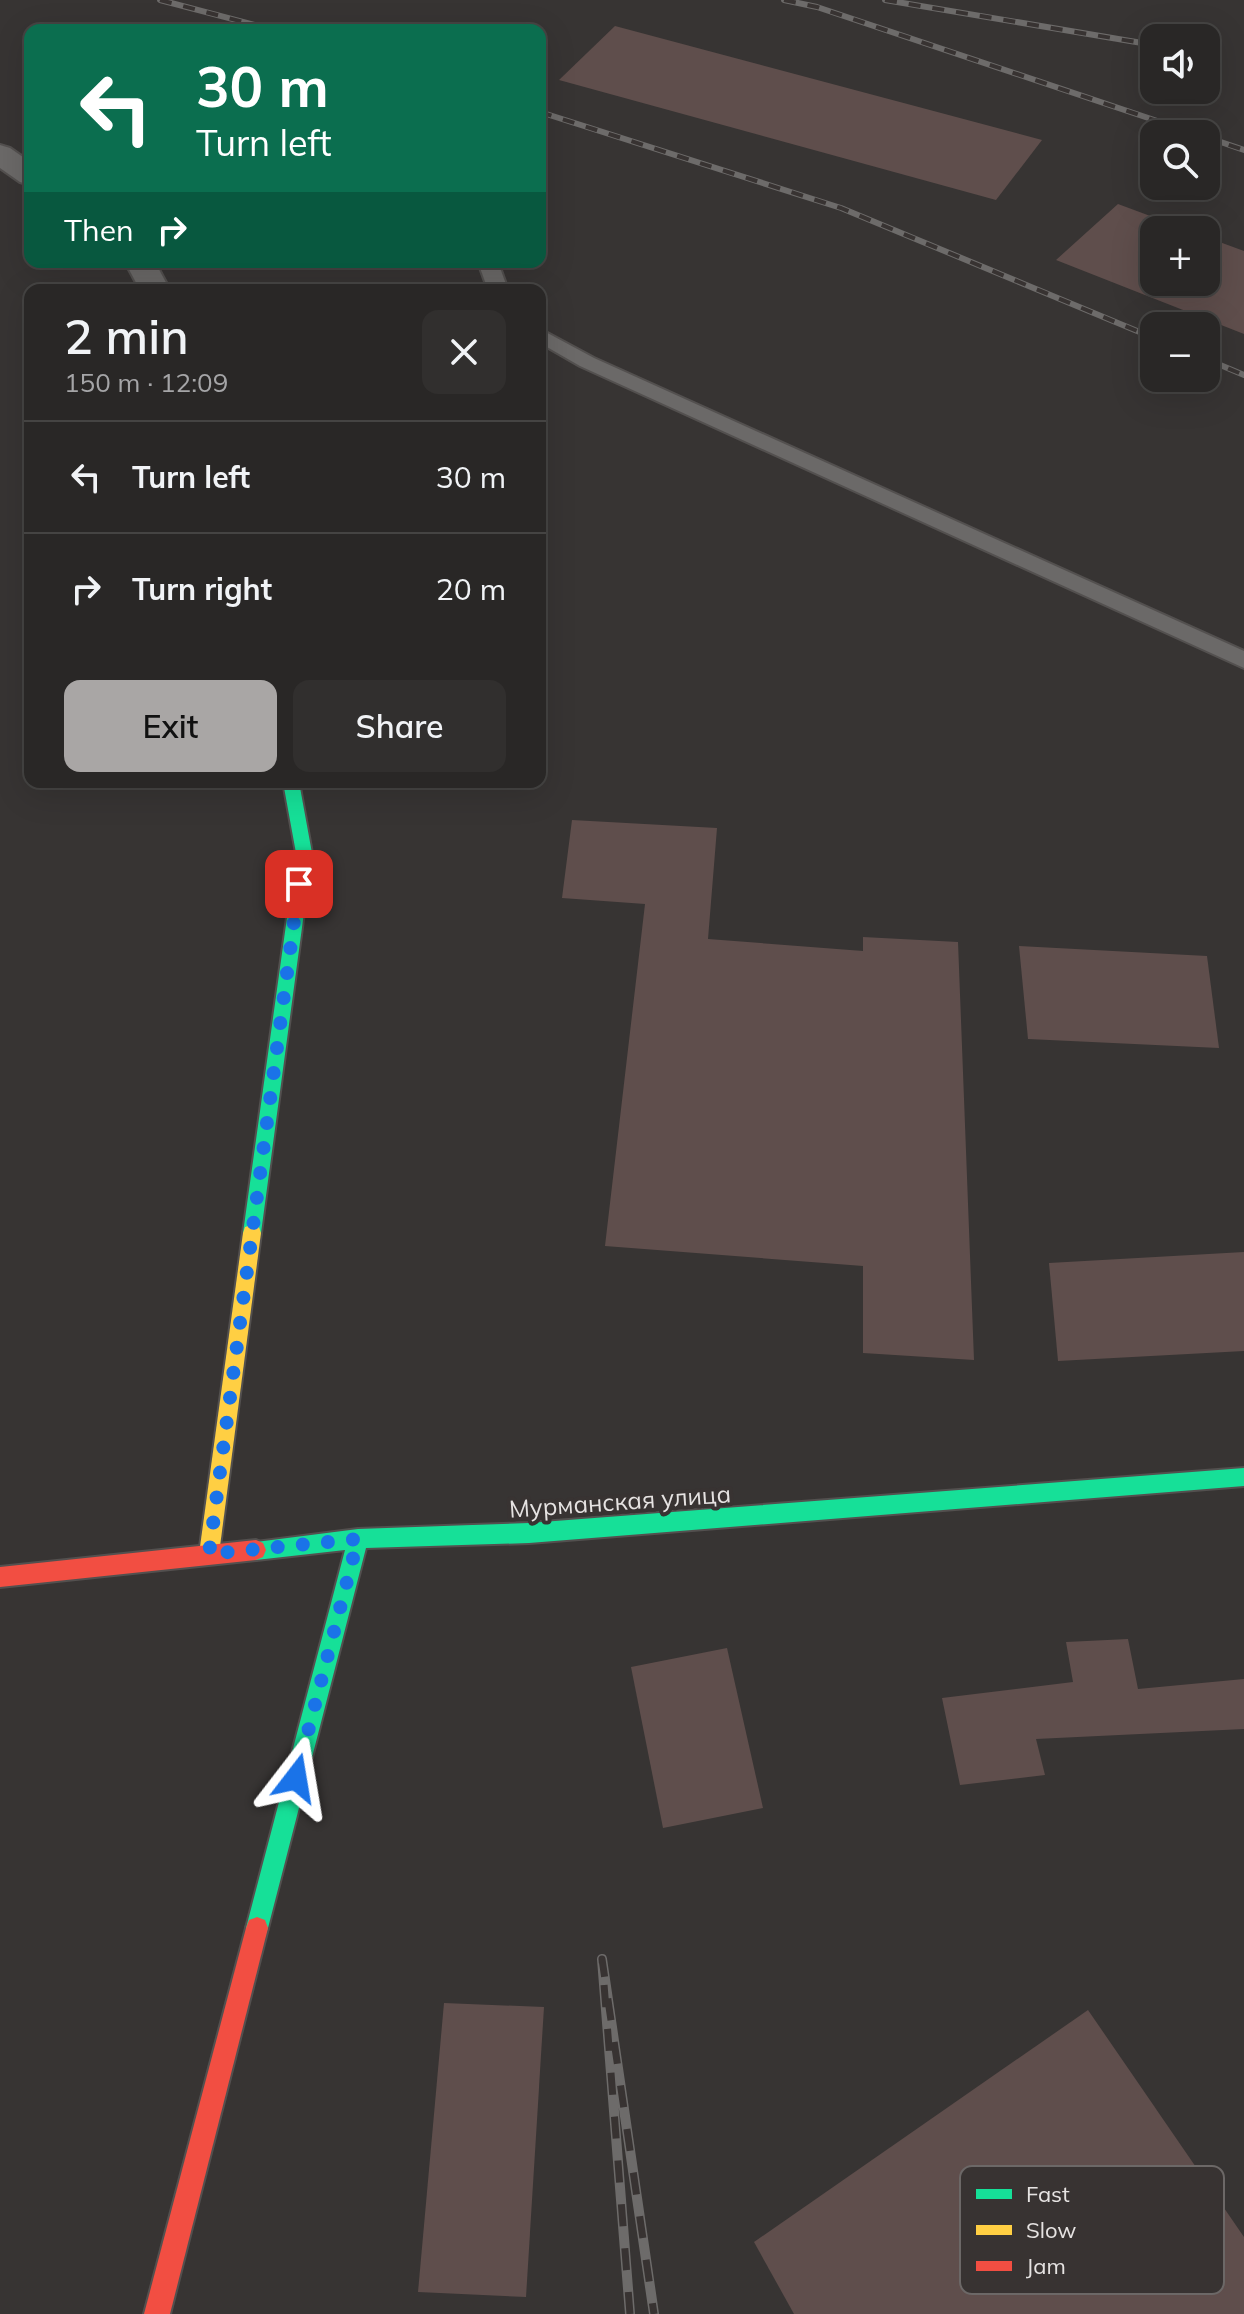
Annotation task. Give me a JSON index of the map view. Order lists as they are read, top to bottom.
{
  "streets": {
    "street": ["Мурманская улица"]
  },
  "legend": ["Fast", "Slow", "Jam"],
  "page": {
    "map_buttons": ["+", "−"],
    "turn": ["30 m", "Turn left"],
    "then": "Then",
    "heading": ["2 min", "150 m · 12:09"],
    "list": [
      {
        "name": "Turn left",
        "value": "30 m"
      },
      {
        "name": "Turn right",
        "value": "20 m"
      }
    ],
    "buttons": ["Exit", "Share"]
  }
}
